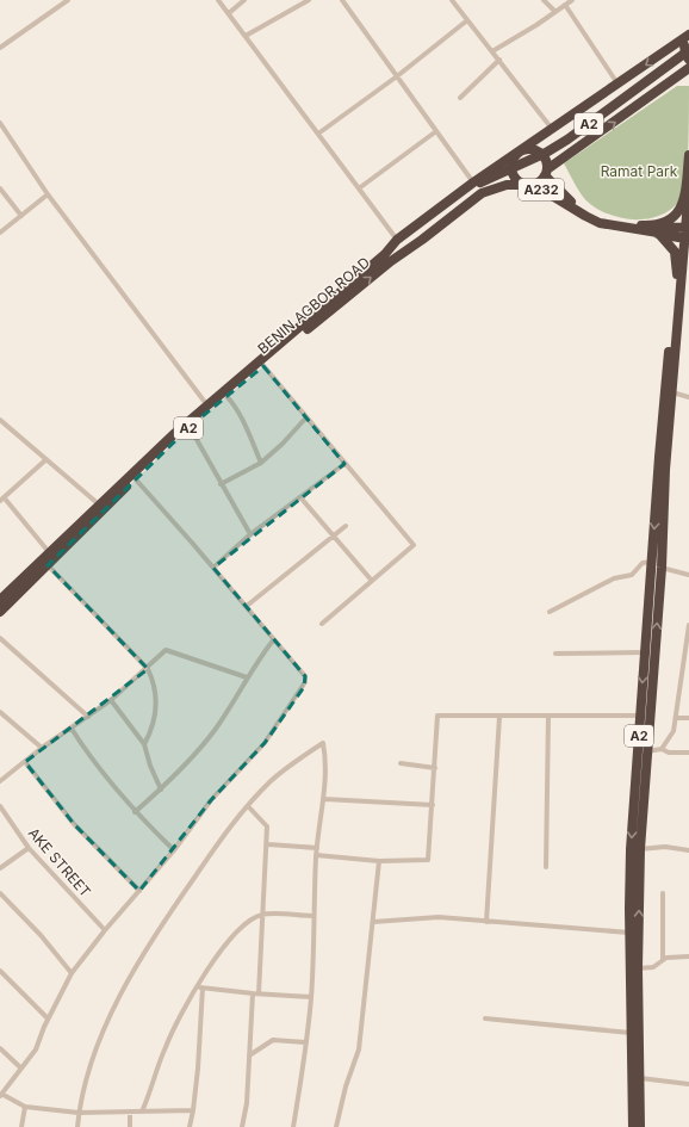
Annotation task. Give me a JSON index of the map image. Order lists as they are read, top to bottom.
{
  "streets": {
    "highway": ["A2", "A232", "BENIN AGBOR ROAD"],
    "street": ["AKE STREET"]
  },
  "crossings": [
    ["A2", "BENIN AGBOR ROAD"]
  ],
  "parks": ["Ramat Park"]
}
